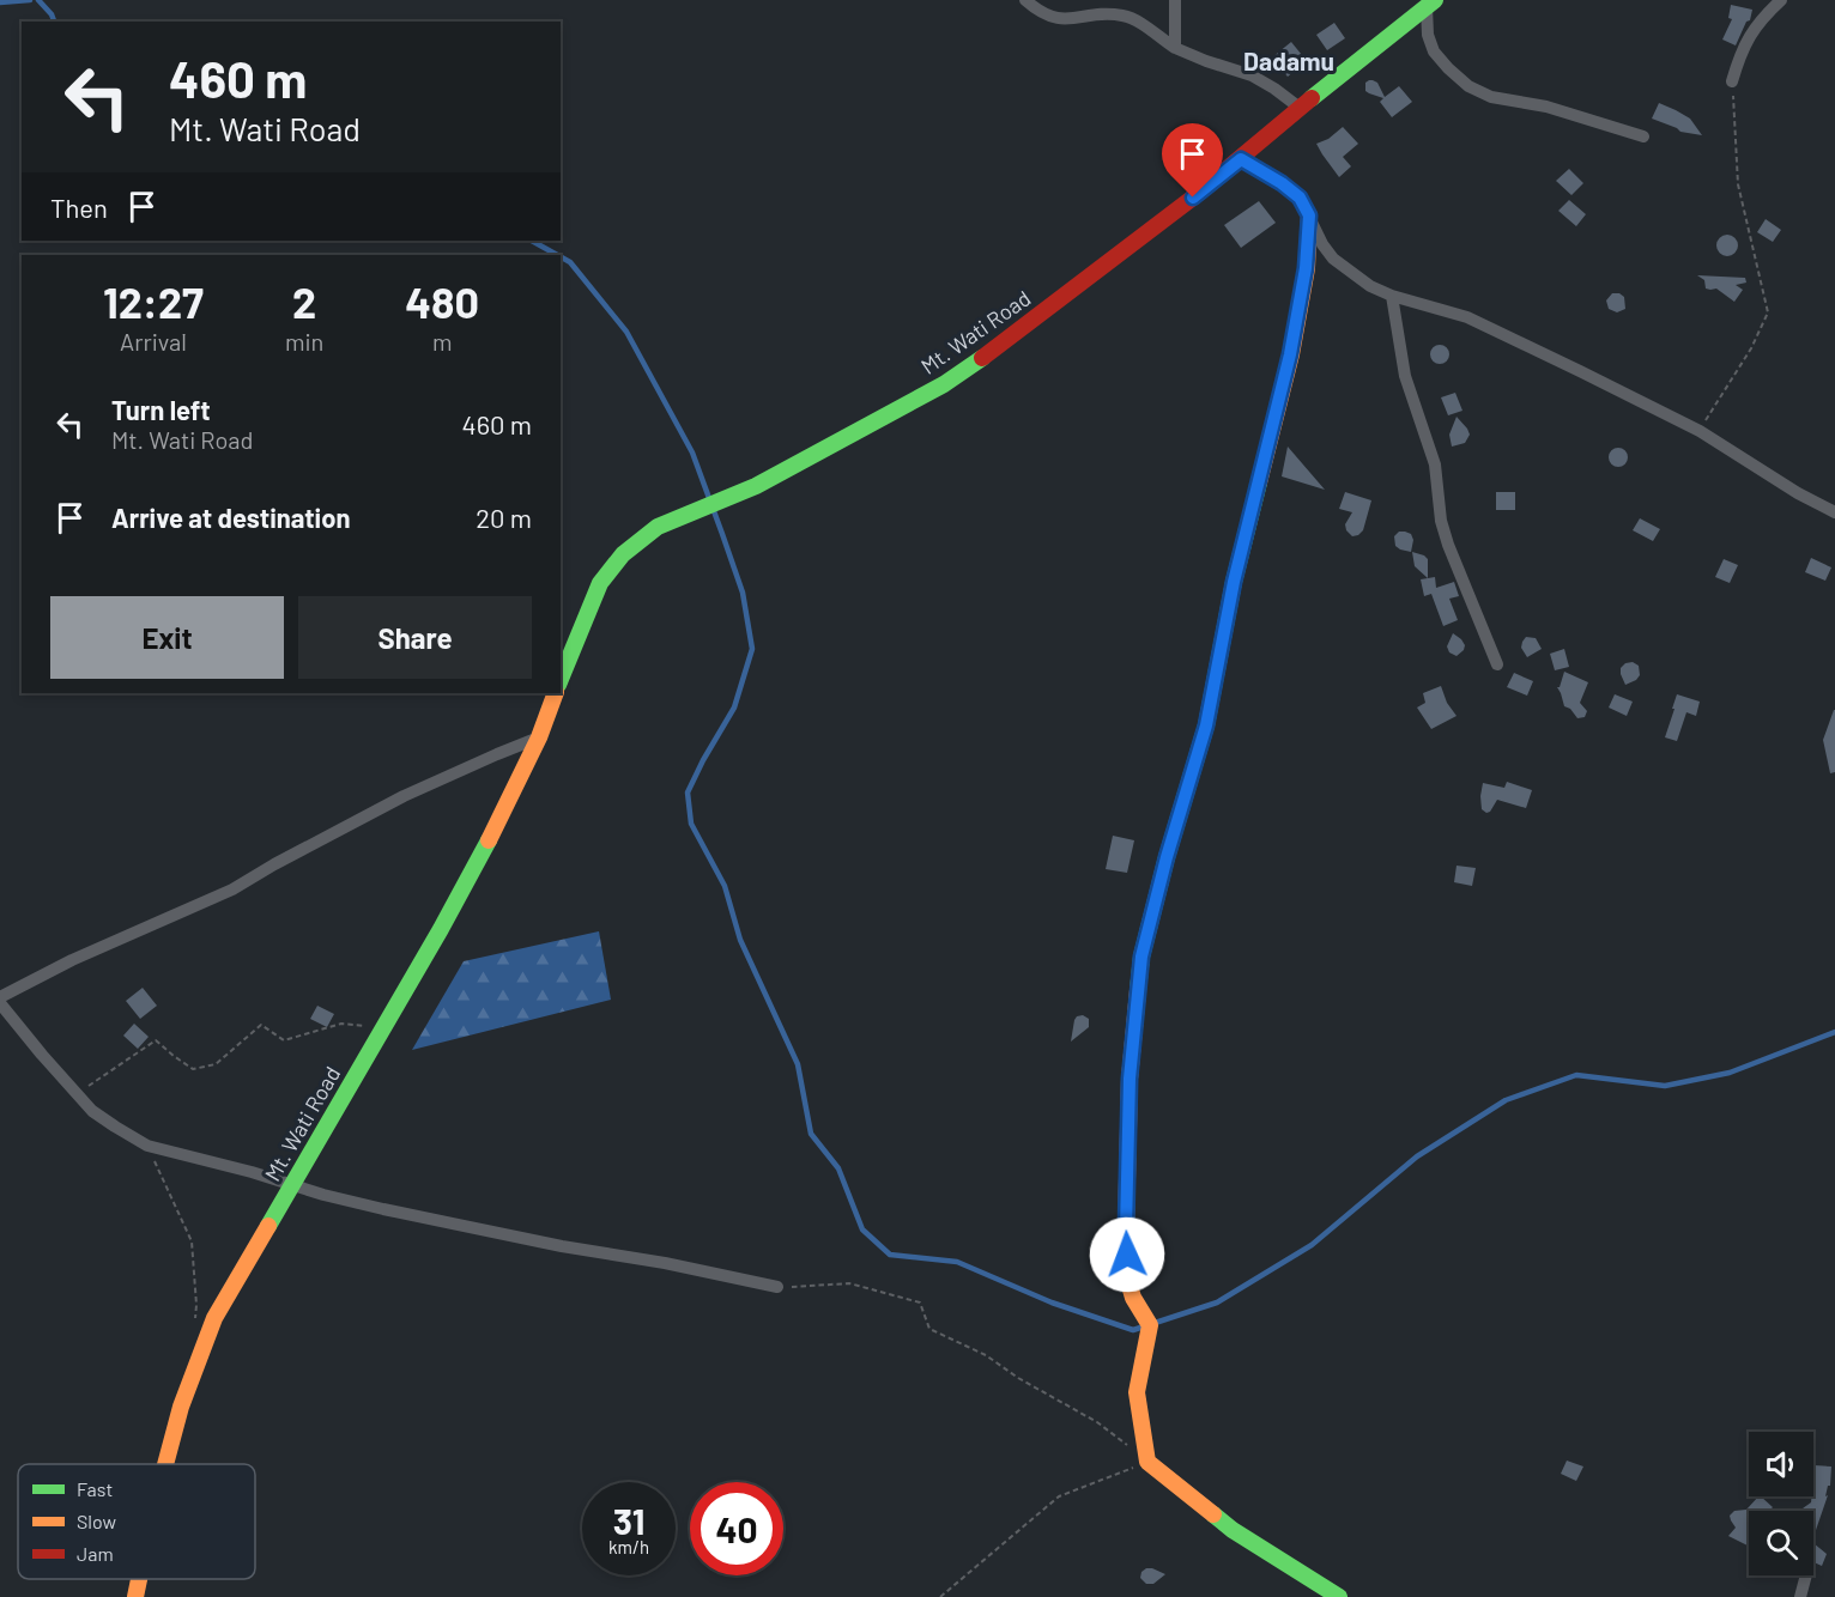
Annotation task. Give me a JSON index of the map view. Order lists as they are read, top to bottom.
{
  "streets": {
    "street": ["Mt. Wati Road"]
  },
  "districts": ["Dadamu"],
  "legend": ["Fast", "Slow", "Jam"],
  "page": {
    "turn": ["460 m", "Mt. Wati Road"],
    "then": "Then",
    "eta": [
      "12:27",
      "Arrival",
      "2",
      "min",
      "480",
      "m"
    ],
    "list": [
      {
        "name": "Turn left",
        "note": "Mt. Wati Road",
        "value": "460 m"
      },
      {
        "name": "Arrive at destination",
        "value": "20 m"
      }
    ],
    "buttons": ["Exit", "Share"],
    "speed": "31 km/h",
    "limit": "40"
  }
}
